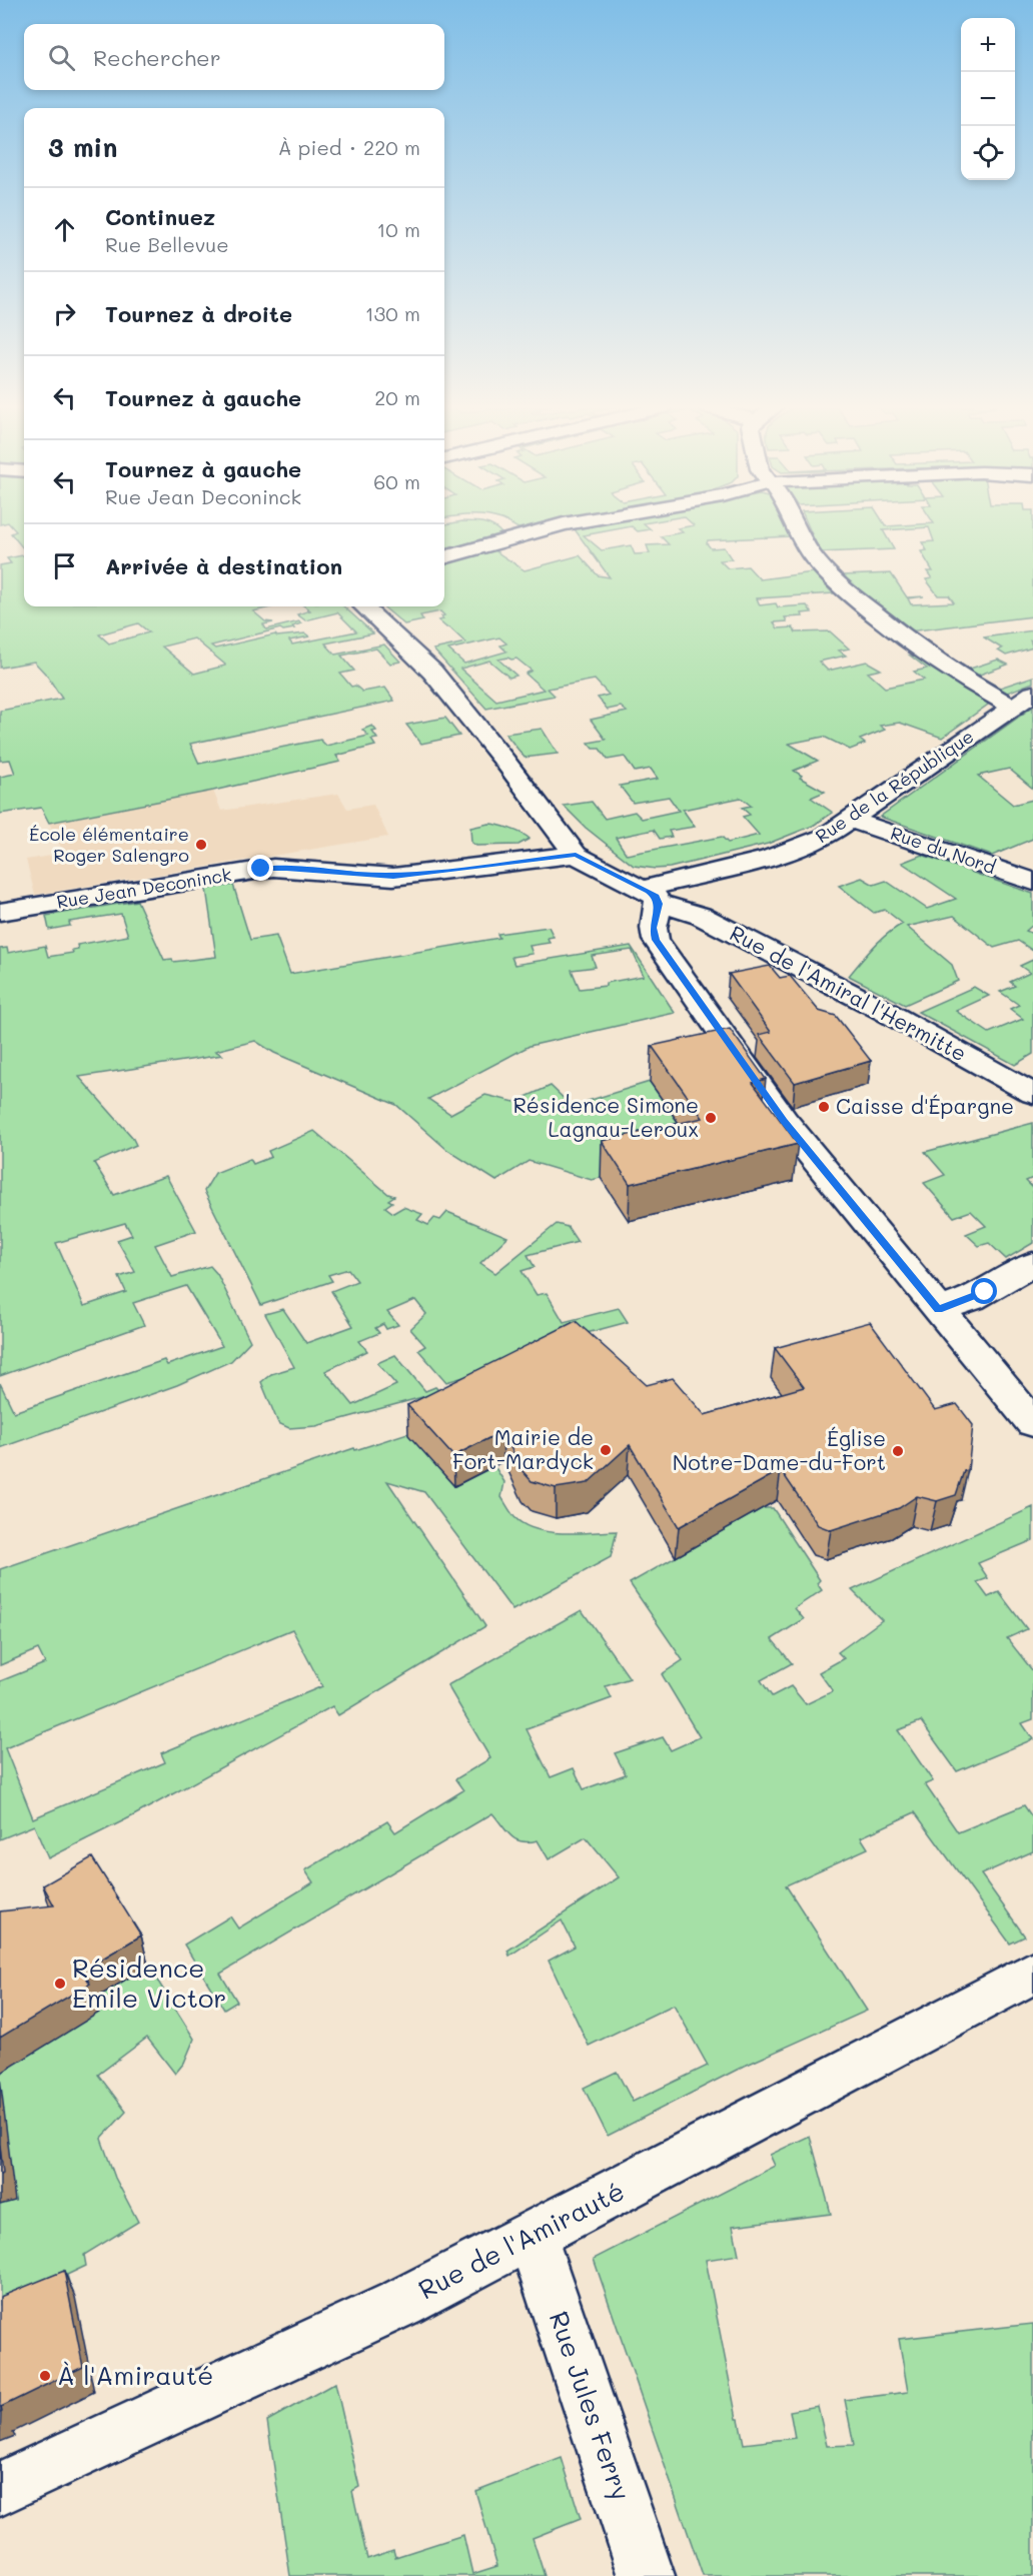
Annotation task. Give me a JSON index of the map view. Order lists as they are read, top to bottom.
{
  "streets": {
    "street": [
      "Rue de la République",
      "Rue du Nord",
      "Rue Jean Deconinck",
      "Rue de l'Amiral l'Hermitte",
      "Rue de l'Amirauté",
      "Rue Jules Ferry"
    ]
  },
  "crossings": [
    ["Rue de la République", "Rue du Nord"],
    ["Rue de la République", "Rue de l'Amiral l'Hermitte"],
    ["Rue Jean Deconinck", "Rue de l'Amiral l'Hermitte"],
    ["Rue de l'Amirauté", "Rue Jules Ferry"]
  ],
  "places": [
    "École élémentaire Roger Salengro",
    "Caisse d'Épargne",
    "Résidence Simone Lagnau-Leroux",
    "Mairie de Fort-Mardyck",
    "Église Notre-Dame-du-Fort",
    "Résidence Emile Victor",
    "À l'Amirauté"
  ],
  "page": {
    "map_buttons": ["+", "−"],
    "search": "Rechercher",
    "heading": ["3 min", "À pied · 220 m"],
    "list": [
      ["Continuez", "Rue Bellevue", "10 m"],
      ["Tournez à droite", "130 m"],
      ["Tournez à gauche", "20 m"],
      ["Tournez à gauche", "Rue Jean Deconinck", "60 m"],
      "Arrivée à destination"
    ]
  }
}
